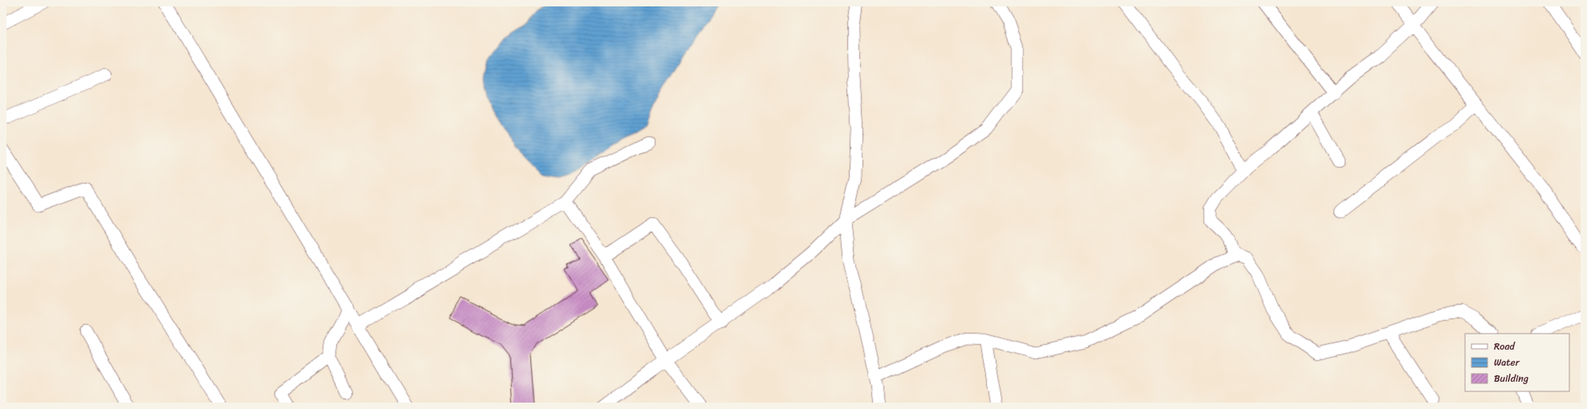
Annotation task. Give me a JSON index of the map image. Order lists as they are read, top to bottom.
{
  "legend": ["Road", "Water", "Building"]
}
